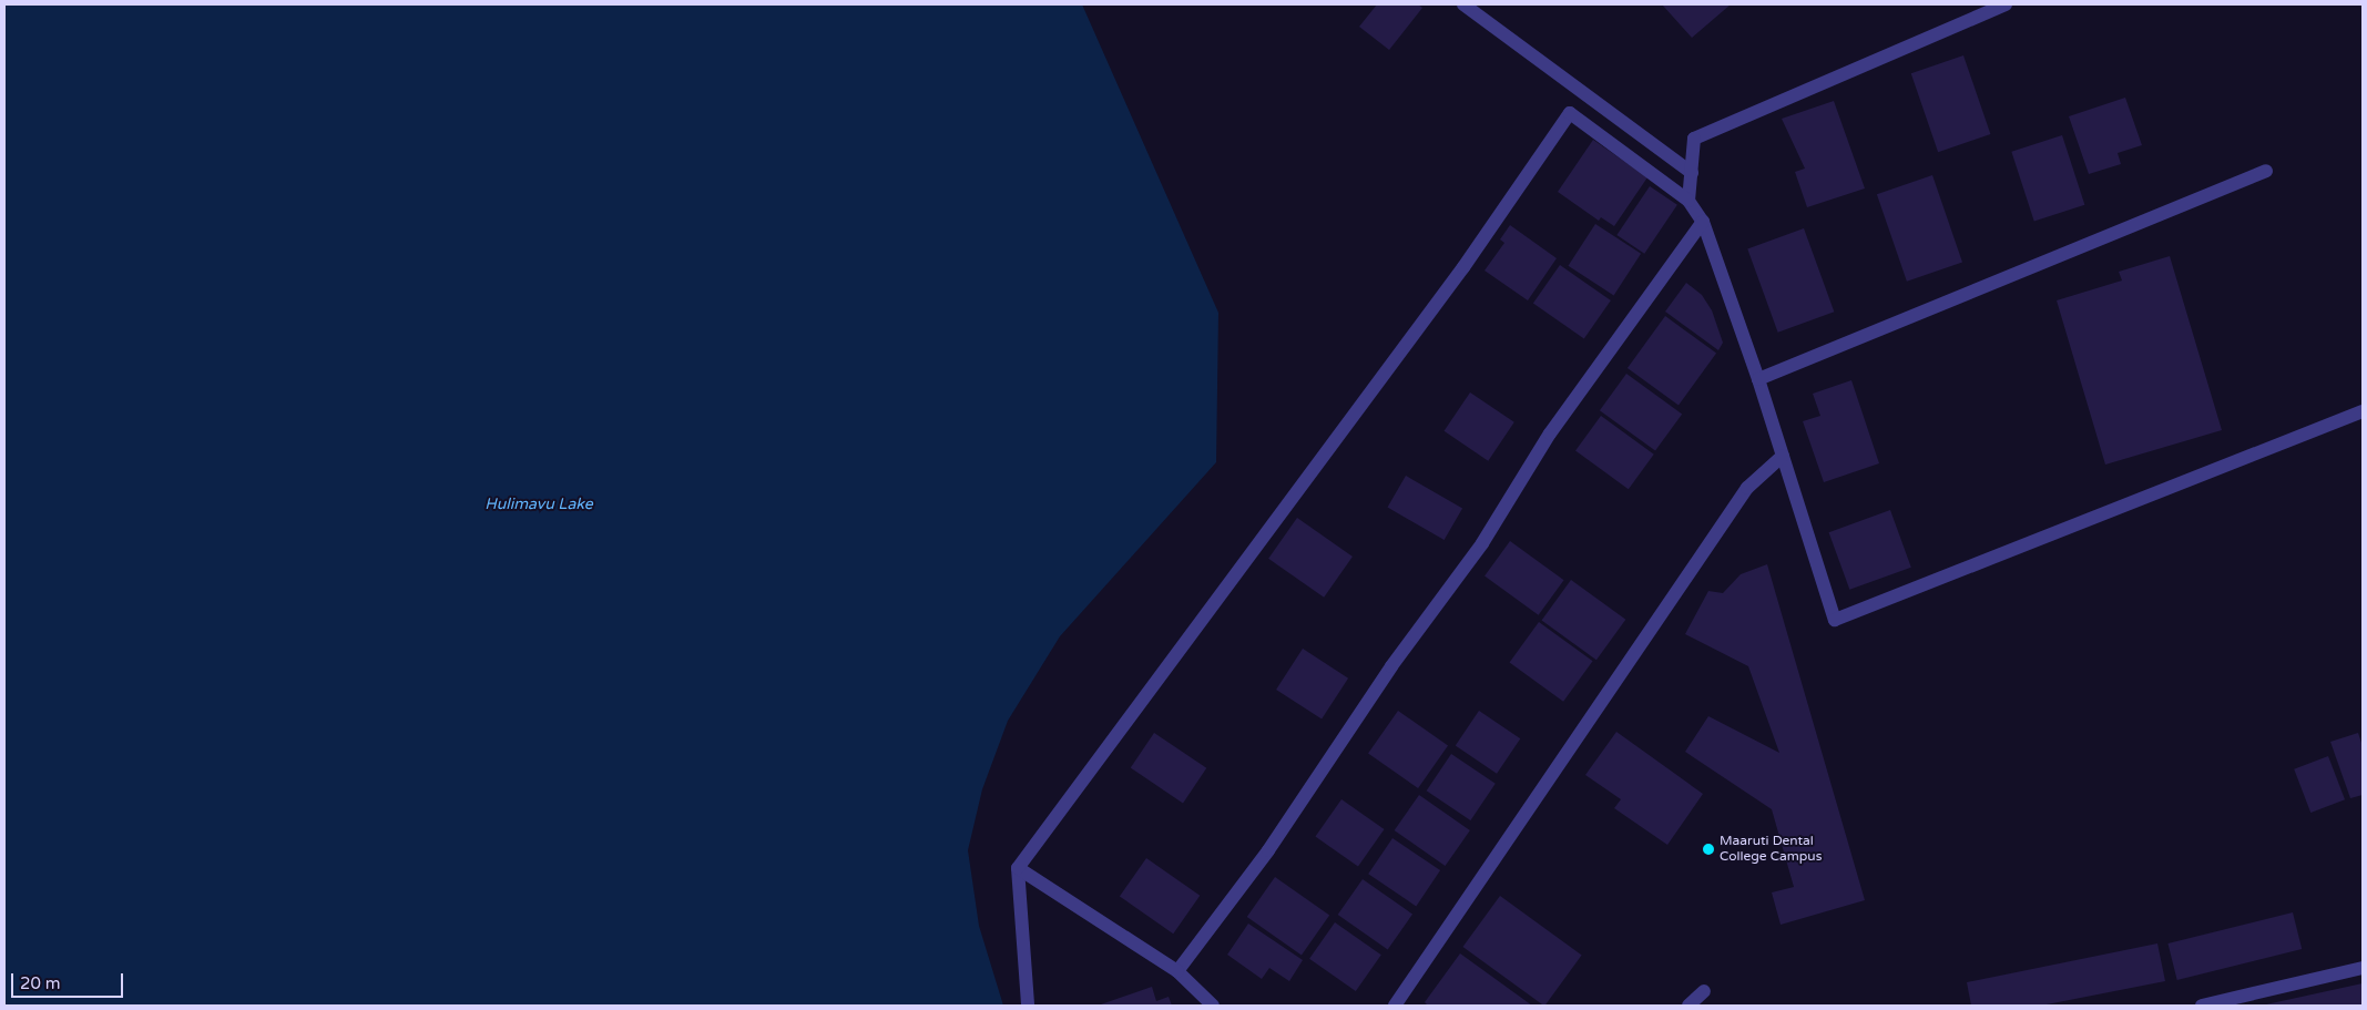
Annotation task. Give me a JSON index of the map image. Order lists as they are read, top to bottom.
{
  "water": ["Hulimavu Lake"],
  "places": ["Maaruti Dental College Campus"],
  "scale_bar": "20 m"
}
